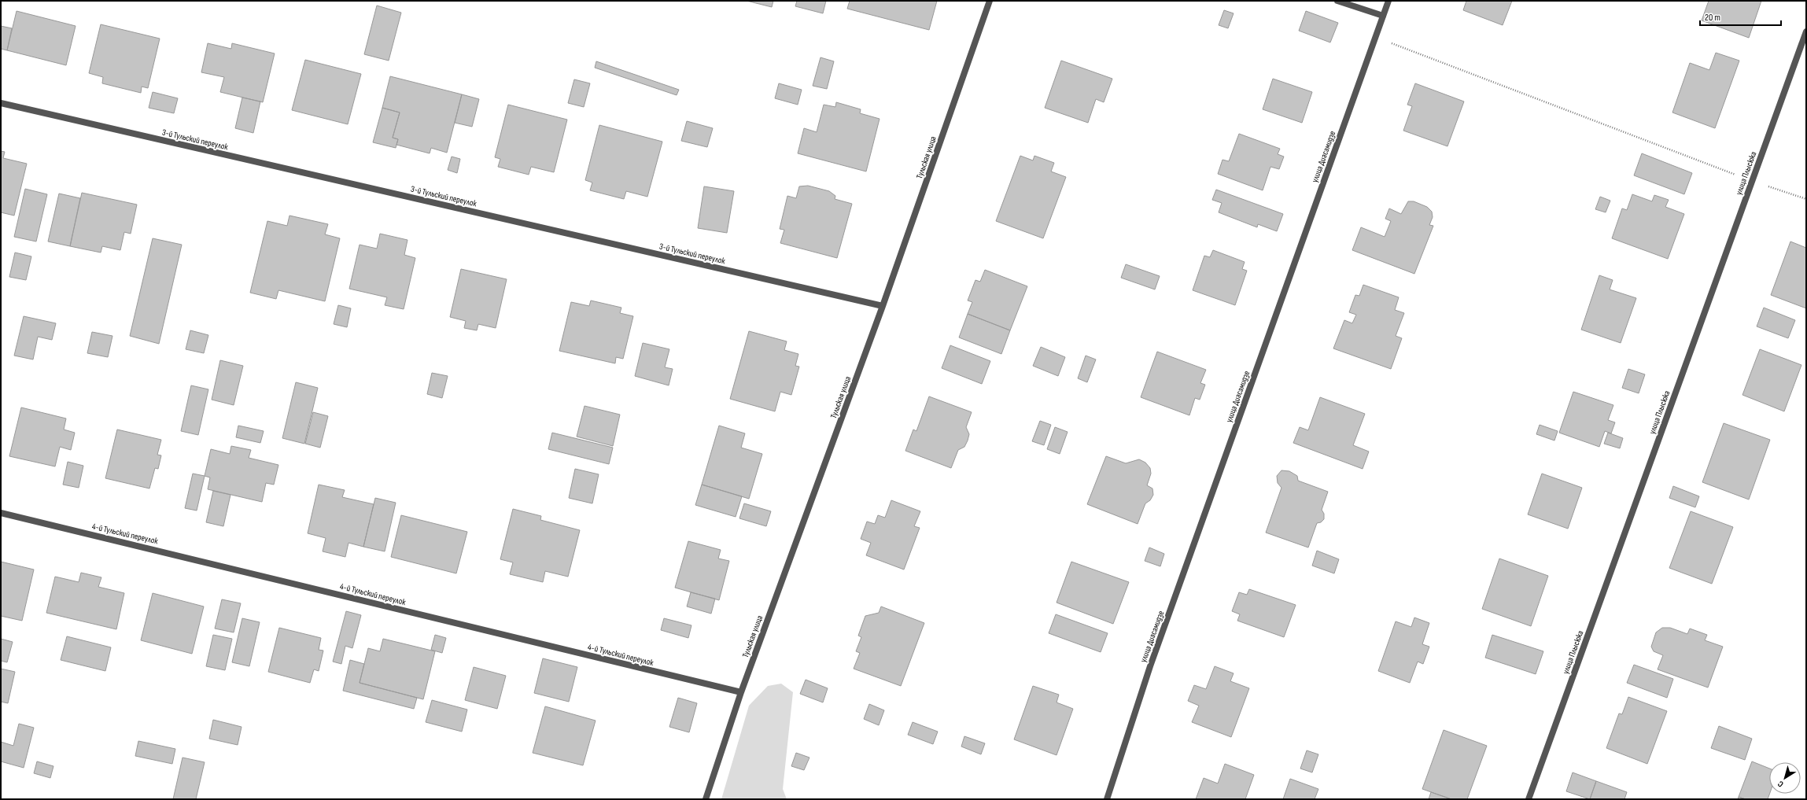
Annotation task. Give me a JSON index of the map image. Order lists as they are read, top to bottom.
{
  "streets": {
    "street": [
      "3-й Тульский переулок",
      "улица Диасамидзе",
      "Тульская улица",
      "улица Плысюка",
      "4-й Тульский переулок"
    ]
  },
  "crossings": [
    ["3-й Тульский переулок", "Тульская улица"],
    ["Тульская улица", "4-й Тульский переулок"]
  ],
  "scale_bar": "20 m",
  "north": "bottom left"
}
